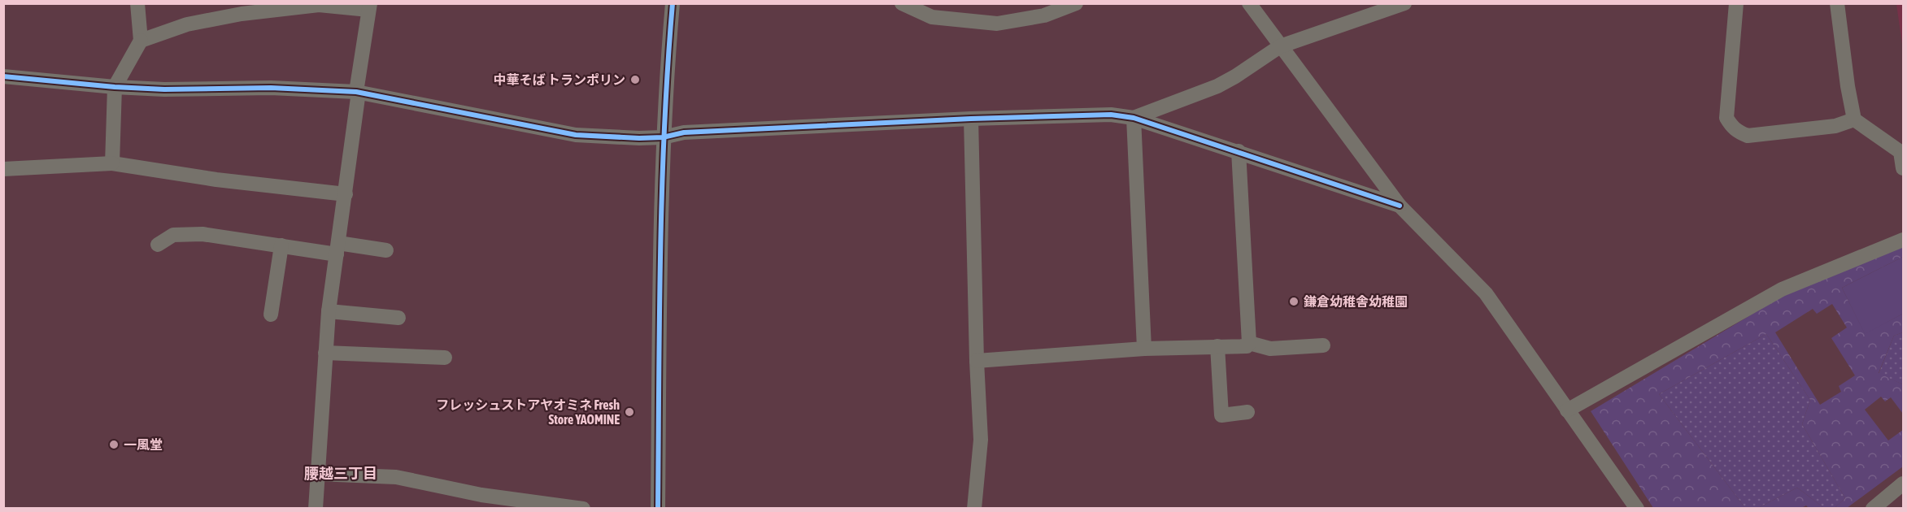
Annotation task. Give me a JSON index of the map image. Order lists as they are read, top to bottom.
{
  "districts": ["腰越三丁目"],
  "places": [
    "中華そば トランポリン",
    "鎌倉幼稚舎幼稚園",
    "フレッシュストアヤオミネ Fresh Store YAOMINE",
    "一風堂"
  ]
}
